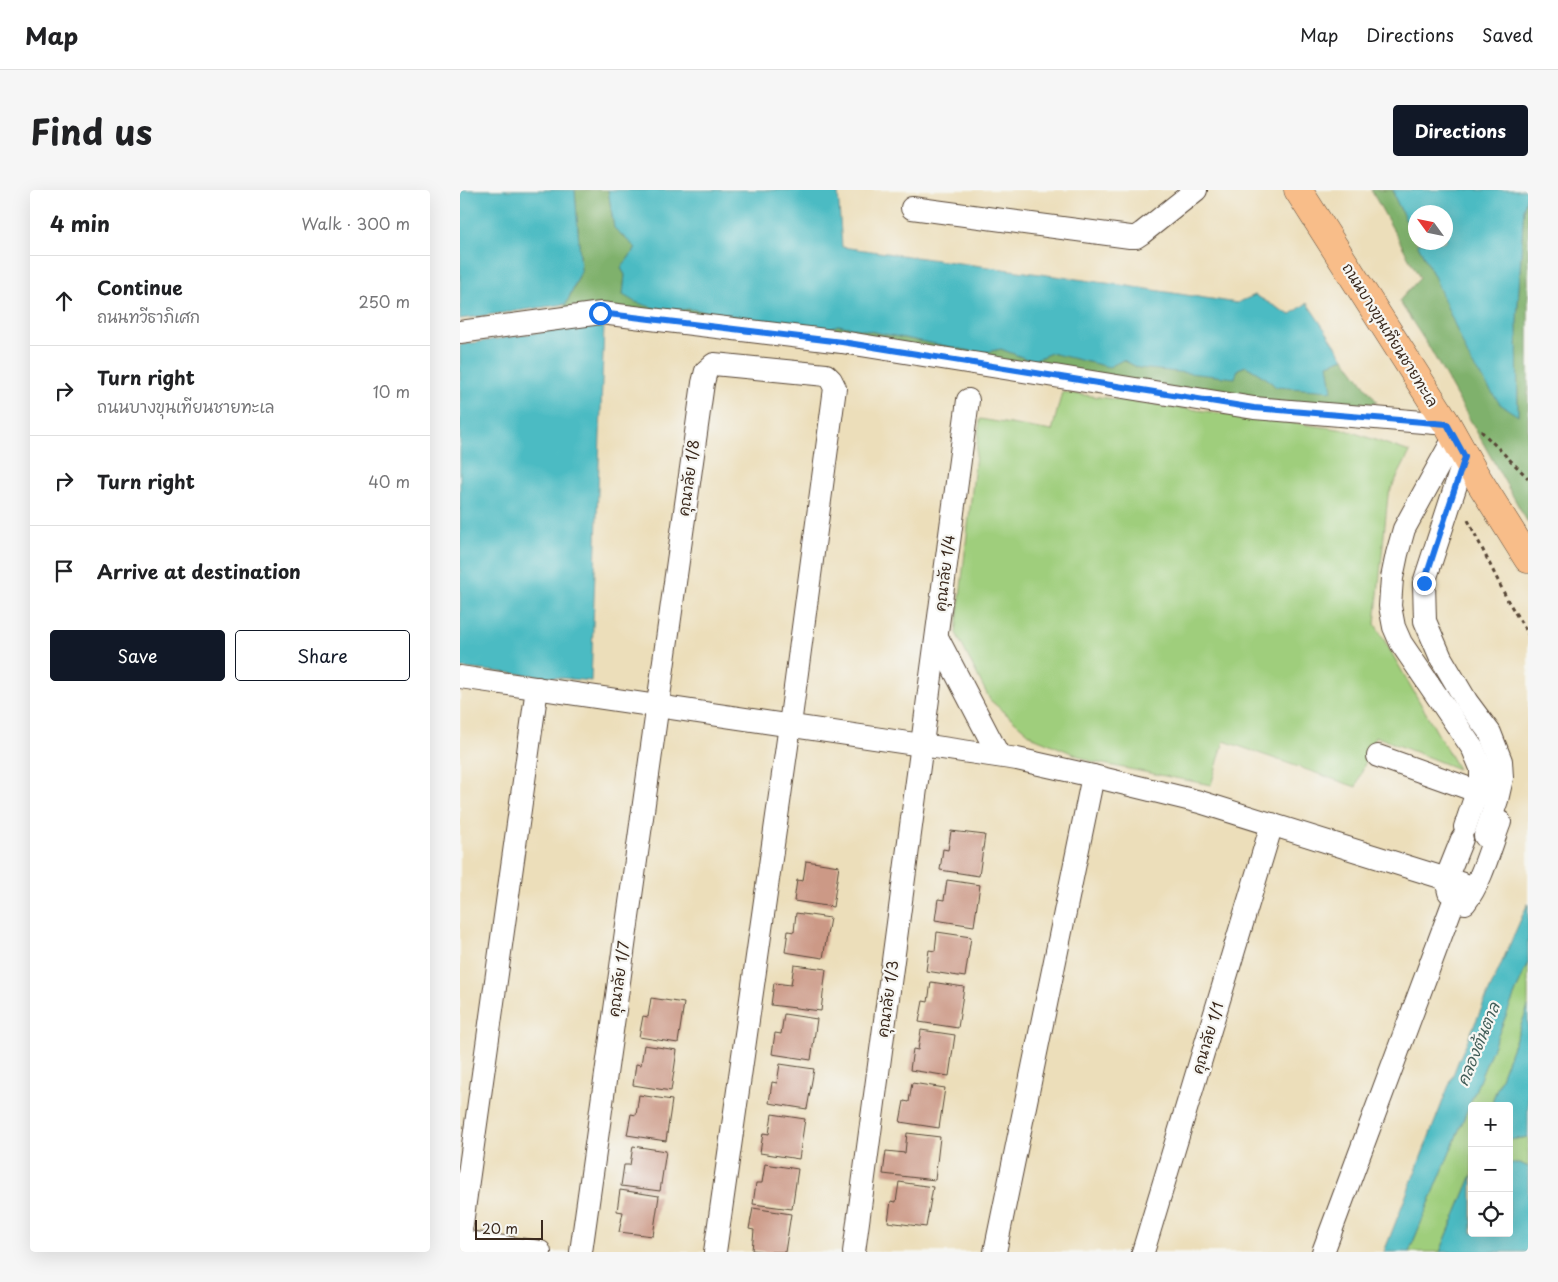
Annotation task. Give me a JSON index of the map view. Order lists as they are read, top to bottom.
{
  "streets": {
    "main road": ["ถนนบางขุนเทียนชายทะเล"],
    "street": [
      "คุณาลัย 1/8",
      "คุณาลัย 1/4",
      "คุณาลัย 1/7",
      "คุณาลัย 1/3",
      "คุณาลัย 1/1"
    ]
  },
  "crossings": [
    ["คุณาลัย 1/8", "คุณาลัย 1/7"],
    ["คุณาลัย 1/4", "คุณาลัย 1/3"]
  ],
  "water": ["คลองต้นตาล"],
  "scale_bar": "20 m",
  "north": "top left",
  "page": {
    "header": "Map",
    "nav": ["Map", "Directions", "Saved"],
    "title": "Find us",
    "buttons": [
      "Directions",
      ["Save", "Share"]
    ],
    "heading": ["4 min", "Walk · 300 m"],
    "list": [
      ["Continue", "ถนนทวีธาภิเศก", "250 m"],
      ["Turn right", "ถนนบางขุนเทียนชายทะเล", "10 m"],
      ["Turn right", "40 m"],
      "Arrive at destination"
    ],
    "map_buttons": ["+", "−"],
    "scale": "20 m"
  }
}
